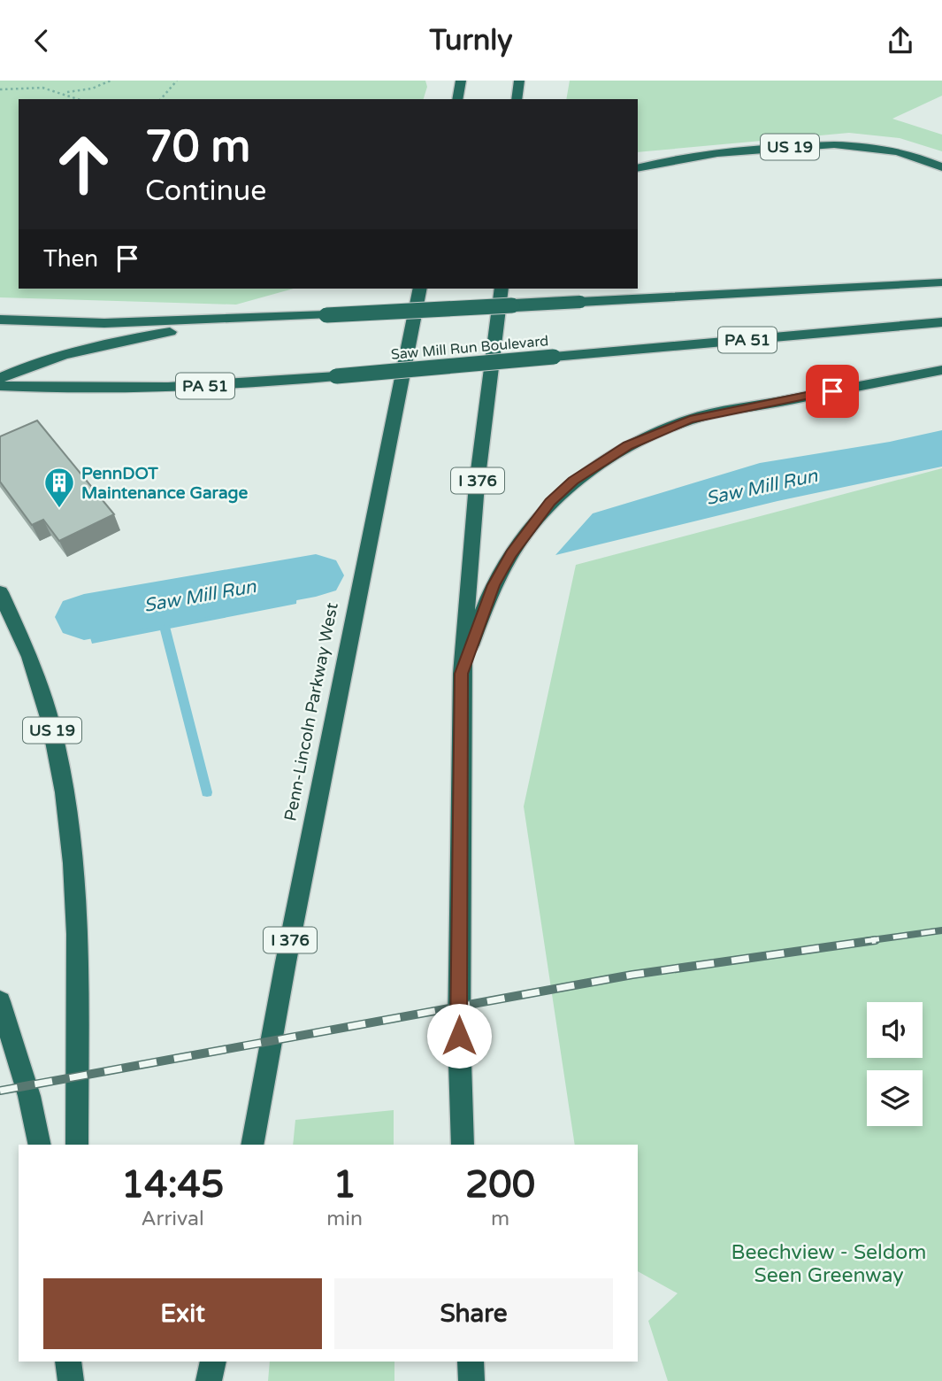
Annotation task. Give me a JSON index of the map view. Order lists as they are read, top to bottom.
{
  "streets": {
    "highway": [
      "US 19",
      "PA 51",
      "Saw Mill Run Boulevard",
      "I 376",
      "Penn-Lincoln Parkway West"
    ]
  },
  "water": ["Saw Mill Run"],
  "parks": ["Beechview - Seldom Seen Greenway"],
  "places": {
    "building": ["PennDOT Maintenance Garage"]
  },
  "page": {
    "header": "Turnly",
    "turn": ["70 m", "Continue"],
    "then": "Then",
    "eta": [
      "14:45",
      "Arrival",
      "1",
      "min",
      "200",
      "m"
    ],
    "buttons": ["Exit", "Share"]
  }
}
